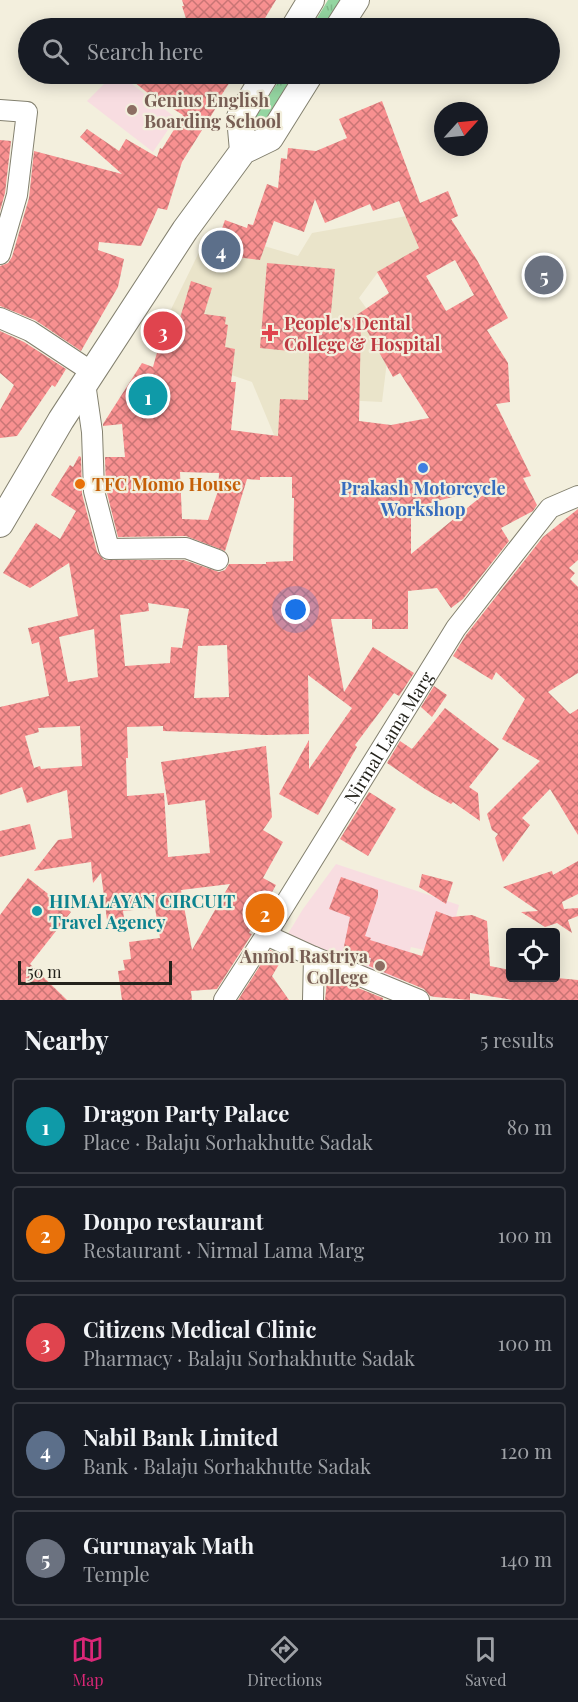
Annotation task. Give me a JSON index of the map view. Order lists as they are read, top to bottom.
{
  "streets": {
    "street": ["Nirmal Lama Marg"]
  },
  "places": {
    "other": [
      "Genius English Boarding School",
      "Prakash Motorcycle Workshop",
      "TFC Momo House",
      "HIMALAYAN CIRCUIT Travel Agency",
      "Anmol Rastriya College"
    ],
    "health": ["People's Dental College & Hospital"]
  },
  "scale_bar": "50 m",
  "north": "top right",
  "page": {
    "search": "Search here",
    "pins": [
      "4",
      "5",
      "3",
      "1",
      "2"
    ],
    "scale": "50 m",
    "heading": ["Nearby", "5 results"],
    "list": [
      {
        "mark": "1",
        "name": "Dragon Party Palace",
        "note": "Place · Balaju Sorhakhutte Sadak",
        "value": "80 m"
      },
      {
        "mark": "2",
        "name": "Donpo restaurant",
        "note": "Restaurant · Nirmal Lama Marg",
        "value": "100 m"
      },
      {
        "mark": "3",
        "name": "Citizens Medical Clinic",
        "note": "Pharmacy · Balaju Sorhakhutte Sadak",
        "value": "100 m"
      },
      {
        "mark": "4",
        "name": "Nabil Bank Limited",
        "note": "Bank · Balaju Sorhakhutte Sadak",
        "value": "120 m"
      },
      {
        "mark": "5",
        "name": "Gurunayak Math",
        "note": "Temple",
        "value": "140 m"
      }
    ],
    "nav": ["Map", "Directions", "Saved"]
  }
}
